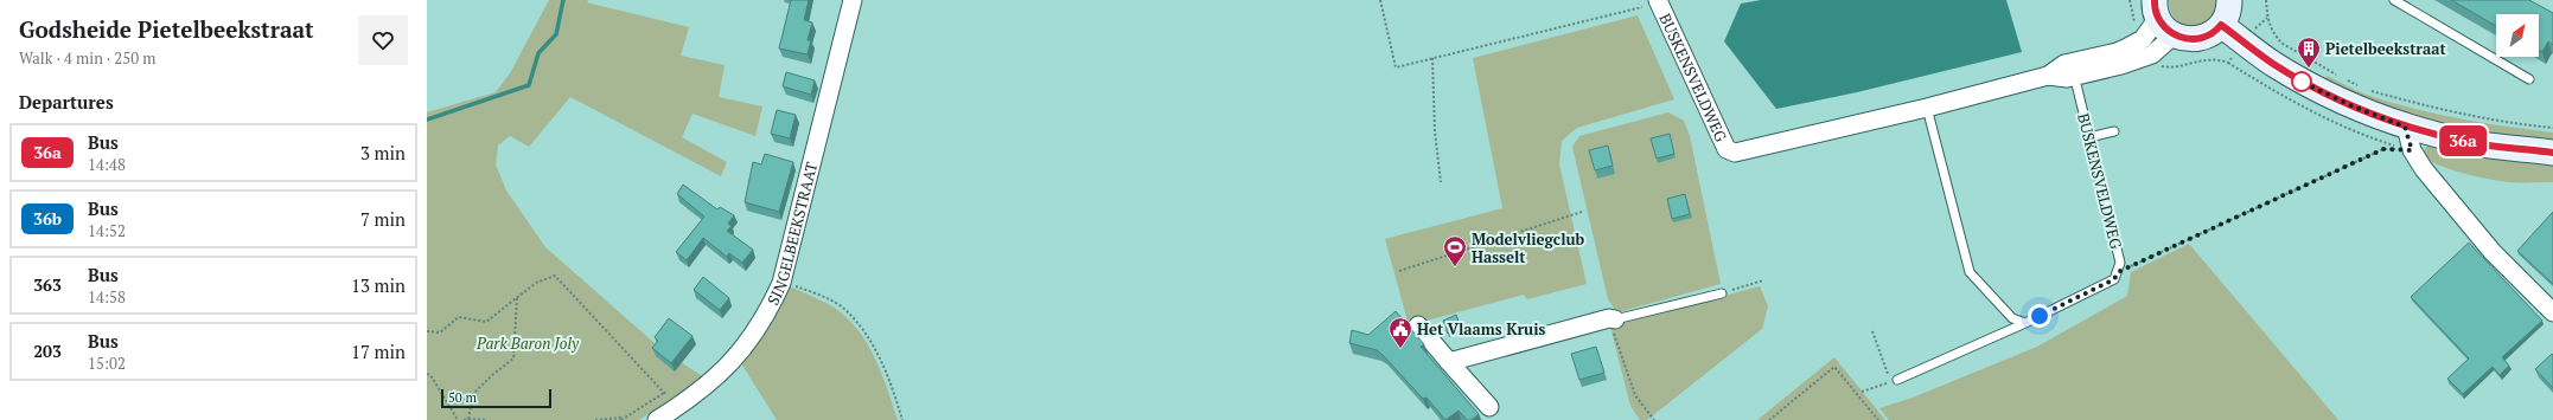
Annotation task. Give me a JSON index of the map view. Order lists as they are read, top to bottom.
{
  "streets": {
    "street": ["BUSKENSVELDWEG", "SINGELBEEKSTRAAT"]
  },
  "parks": ["Park Baron Joly"],
  "places": {
    "building": ["Pietelbeekstraat"],
    "sports": ["Modelvliegclub Hasselt"],
    "public building": ["Het Vlaams Kruis"]
  },
  "lines": ["bus line 36a"],
  "scale_bar": "50 m",
  "north": "top right",
  "page": {
    "heading": [
      ["Godsheide Pietelbeekstraat", "Walk · 4 min · 250 m"],
      "Departures"
    ],
    "on_map": "36a",
    "list": [
      {
        "mark": "36a",
        "name": "Bus",
        "note": "14:48",
        "value": "3 min"
      },
      {
        "mark": "36b",
        "name": "Bus",
        "note": "14:52",
        "value": "7 min"
      },
      {
        "mark": "363",
        "name": "Bus",
        "note": "14:58",
        "value": "13 min"
      },
      {
        "mark": "203",
        "name": "Bus",
        "note": "15:02",
        "value": "17 min"
      }
    ],
    "scale": "50 m"
  }
}
